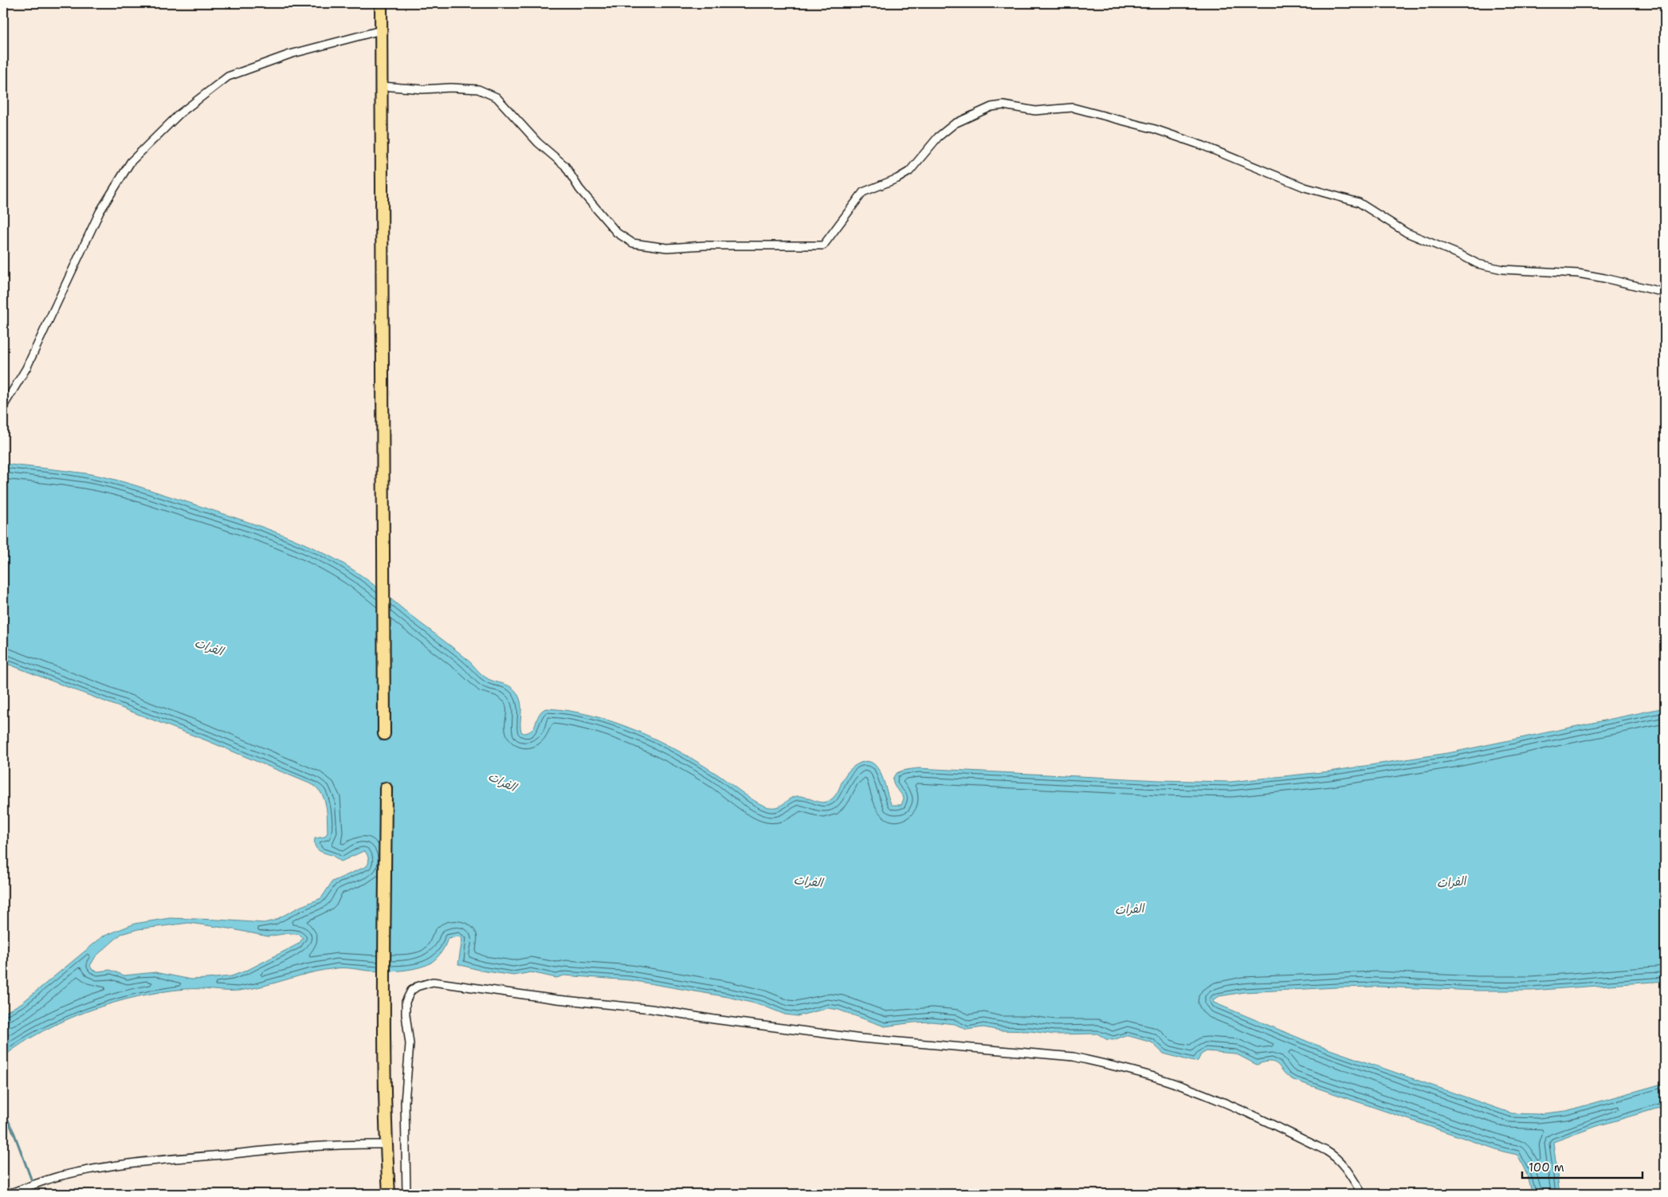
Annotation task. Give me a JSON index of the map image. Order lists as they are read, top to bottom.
{
  "water": ["الفرات"],
  "scale_bar": "100 m"
}
